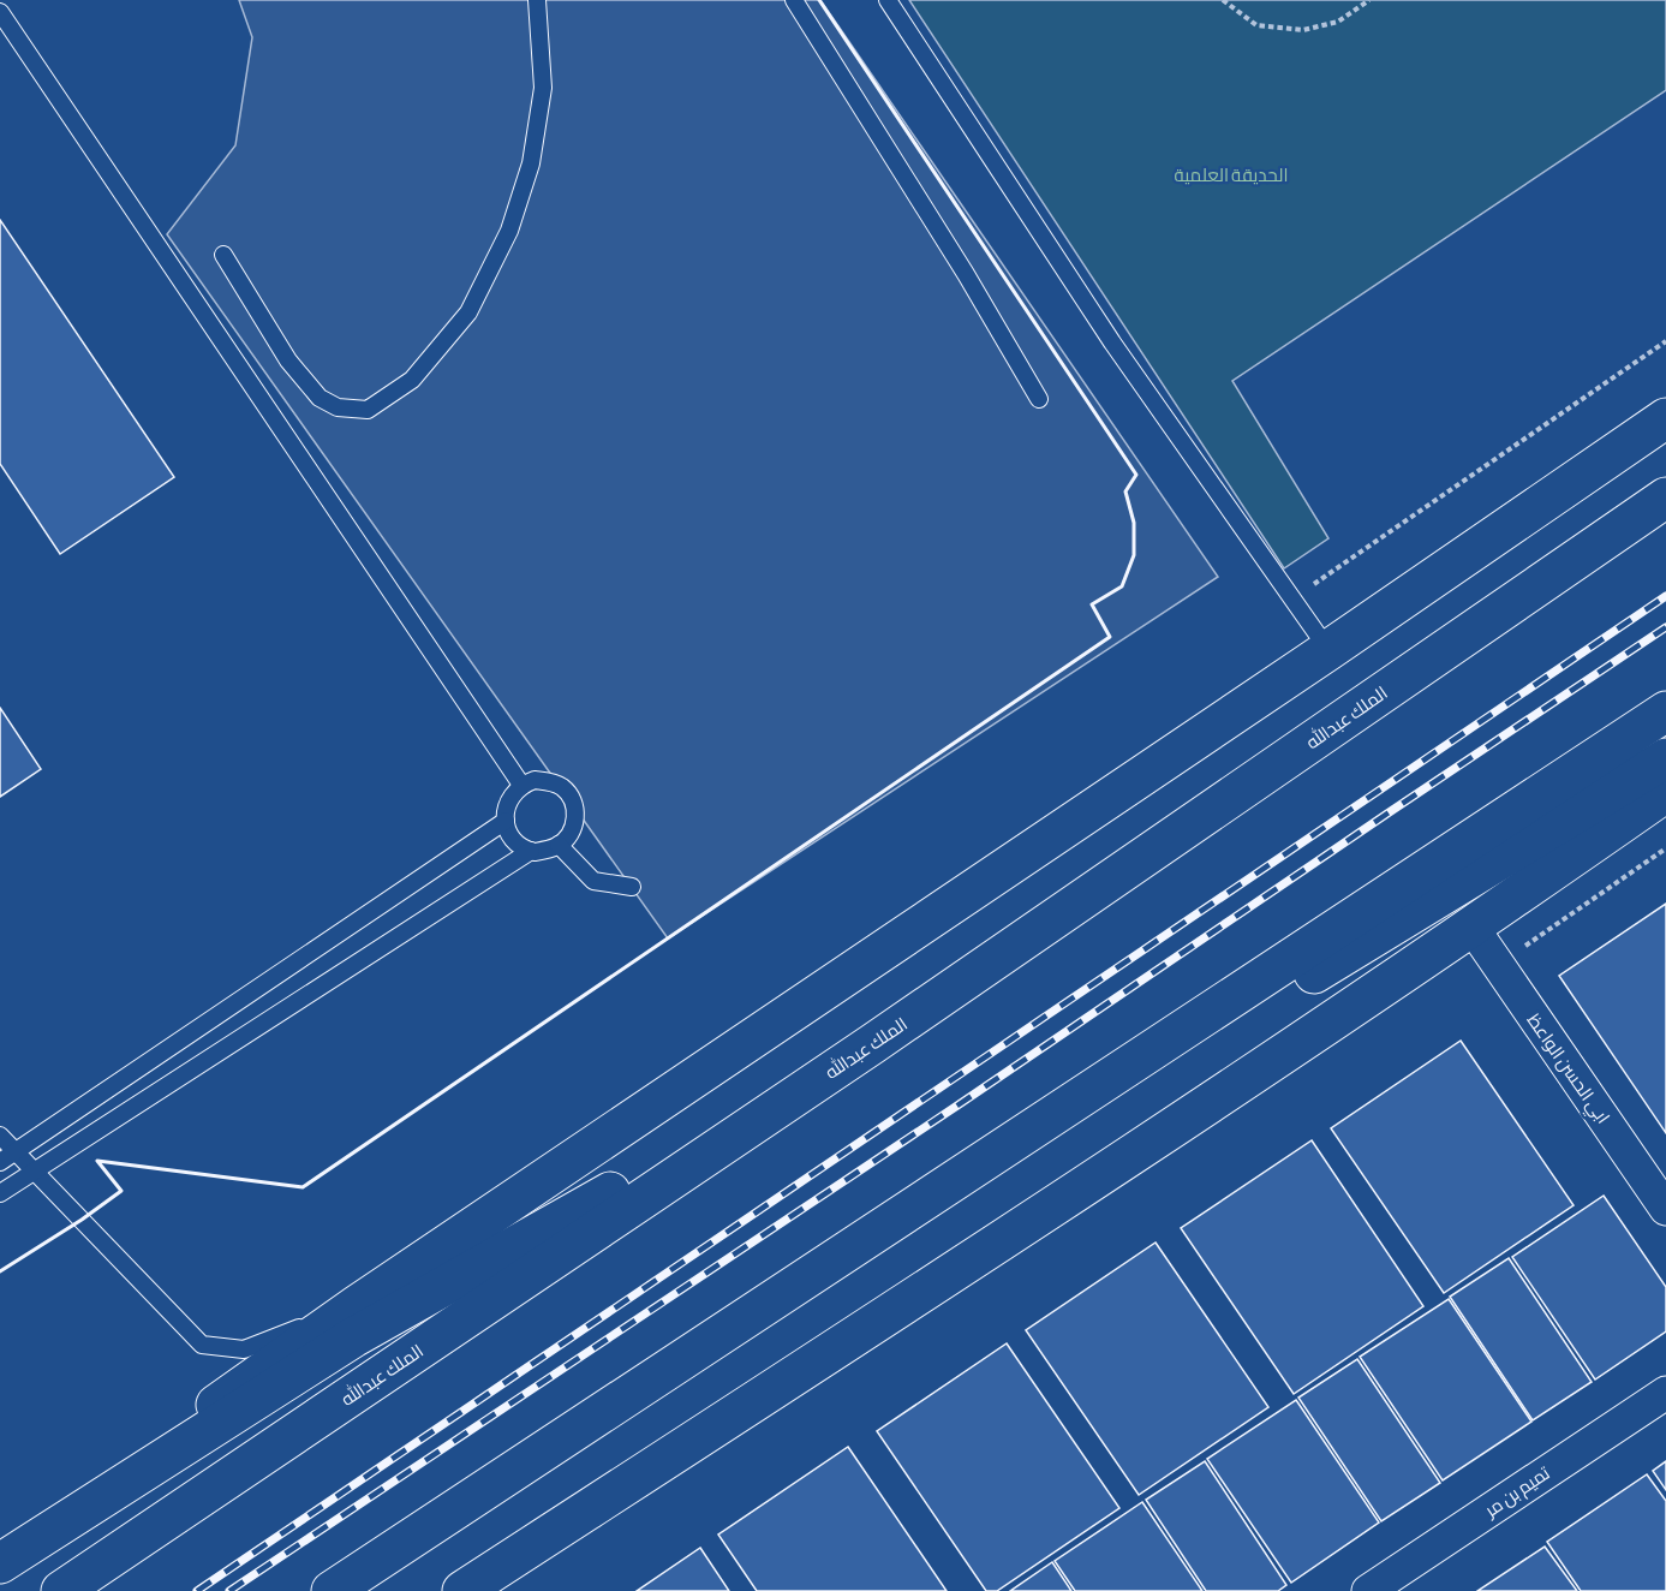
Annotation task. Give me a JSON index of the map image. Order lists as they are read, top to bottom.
{
  "streets": {
    "main road": ["الملك عبدالله"],
    "street": ["ابي الحسن الواعظ", "تميم بن مر"]
  },
  "parks": ["الحديقة العلمية"]
}
